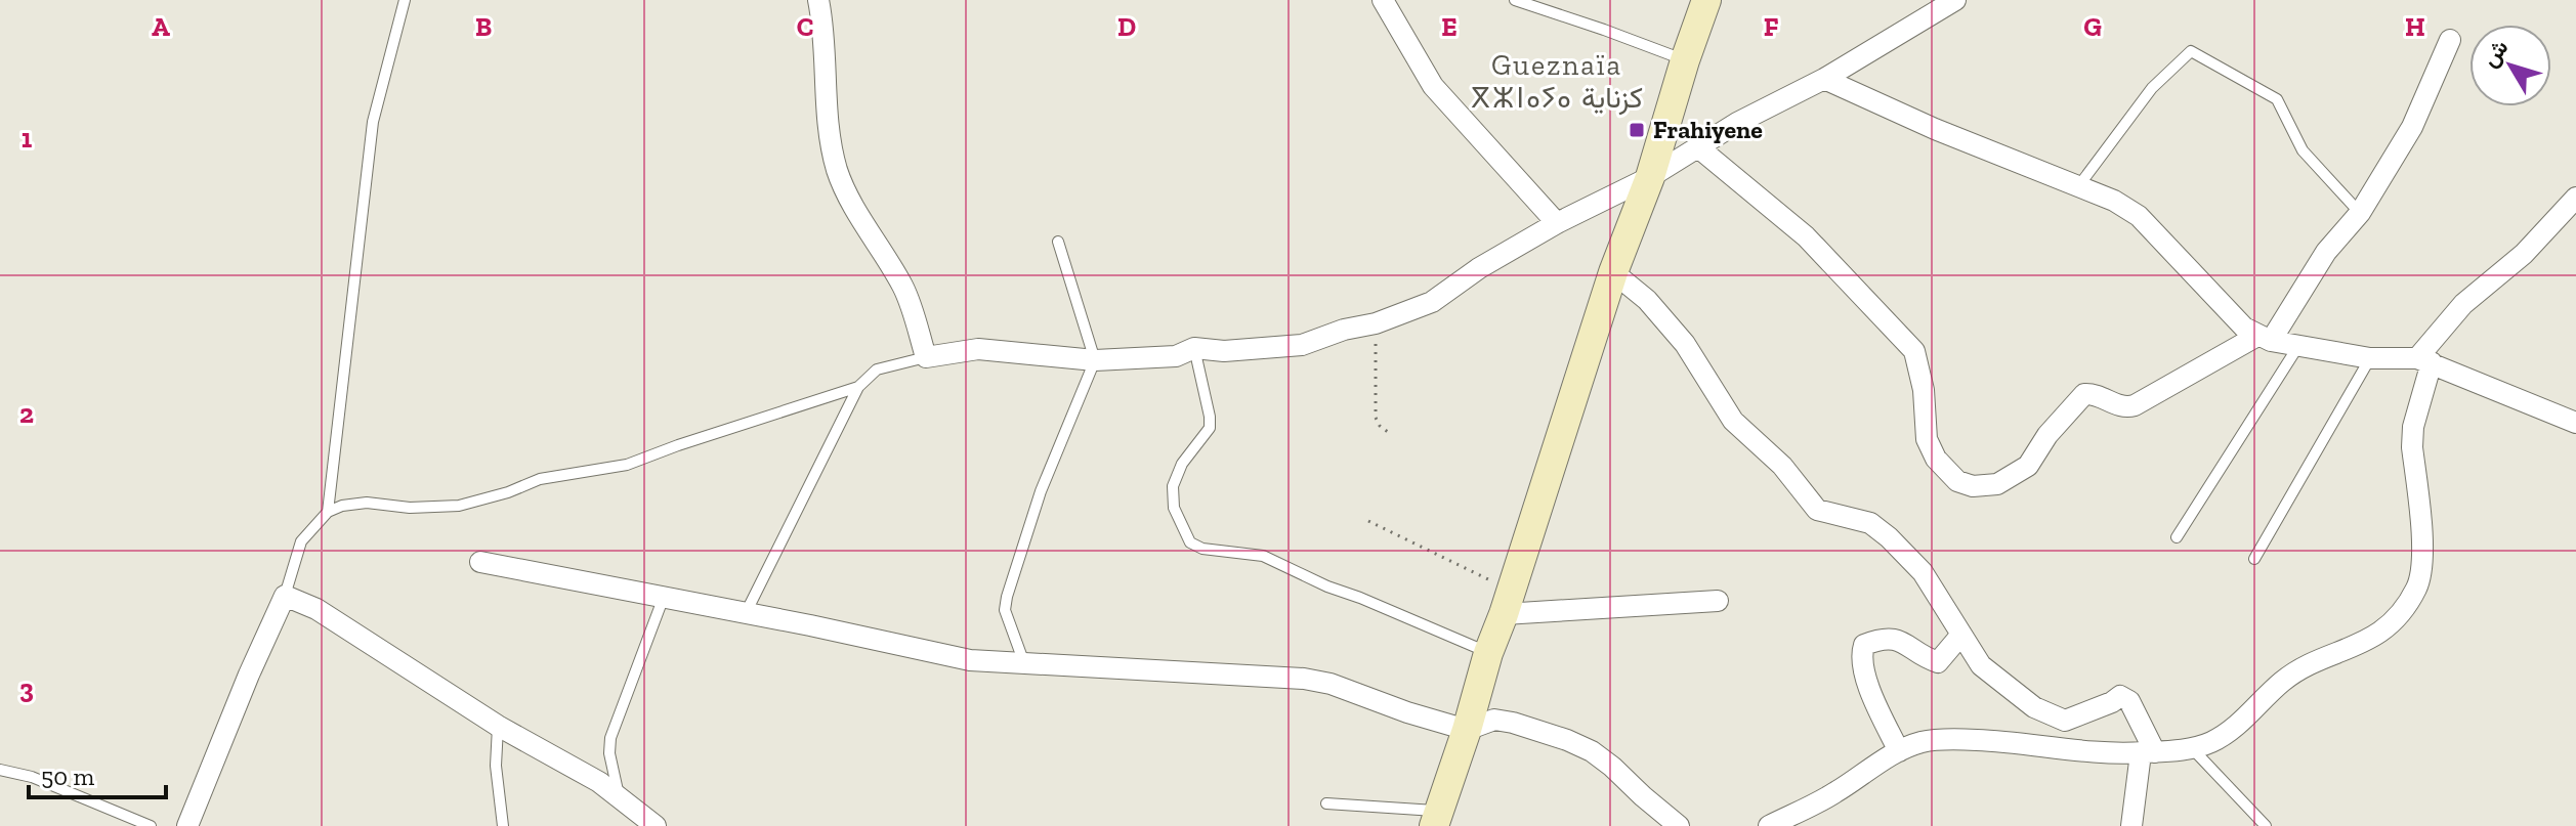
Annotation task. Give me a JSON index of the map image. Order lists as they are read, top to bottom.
{
  "districts": ["Gueznaïa ⴳⵣⵏⴰⵢⴰ كزناية"],
  "places": {
    "transit": ["Frahiyene"]
  },
  "scale_bar": "50 m",
  "north": "top left",
  "grid": {
    "columns": [
      "A",
      "B",
      "C",
      "D",
      "E",
      "F",
      "G",
      "H"
    ],
    "rows": ["1", "2", "3"]
  }
}
